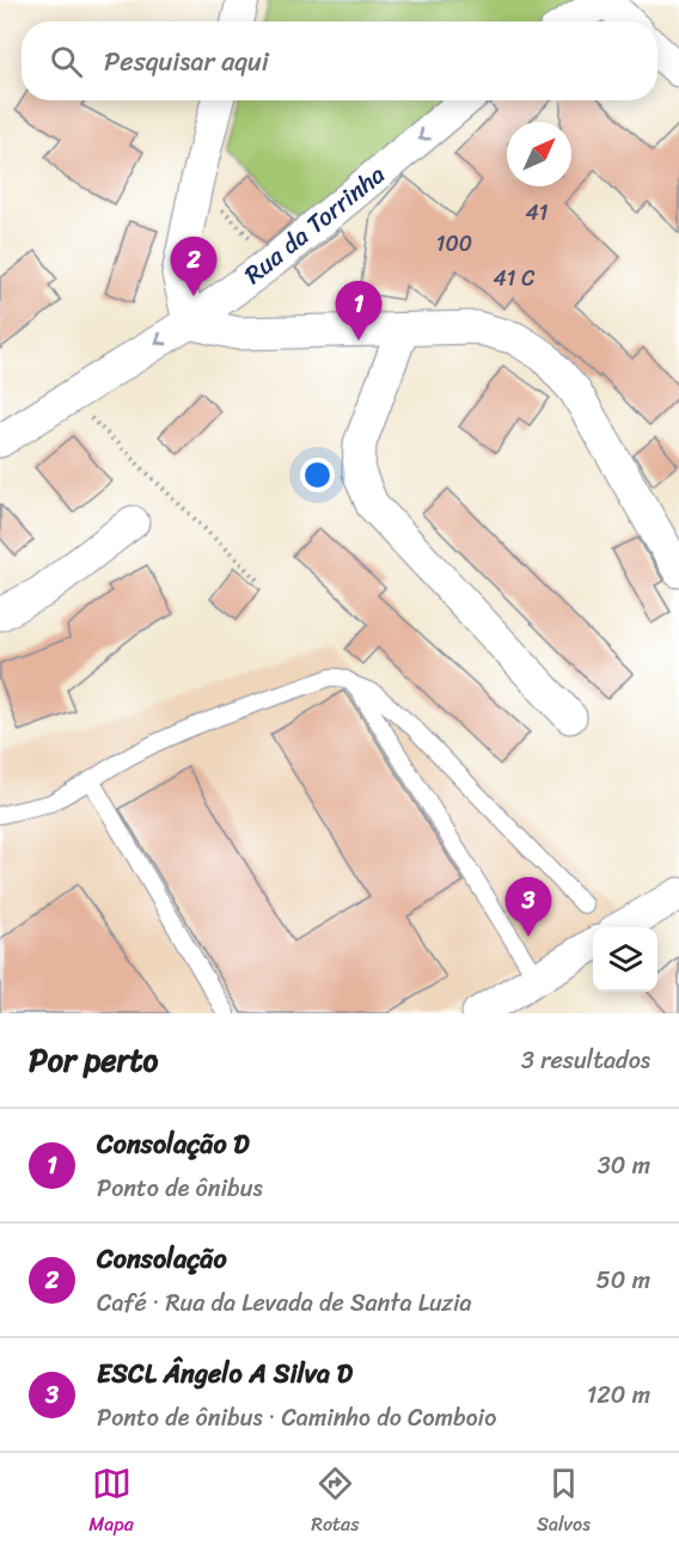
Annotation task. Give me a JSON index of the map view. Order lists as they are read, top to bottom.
{
  "streets": {
    "street": ["Rua da Torrinha"]
  },
  "one_way": ["Rua da Torrinha"],
  "house_numbers": ["41", "100", "41 C"],
  "north": "top right",
  "page": {
    "search": "Pesquisar aqui",
    "pins": ["2", "1", "3"],
    "heading": ["Por perto", "3 resultados"],
    "list": [
      {
        "mark": "1",
        "name": "Consolação D",
        "note": "Ponto de ônibus",
        "value": "30 m"
      },
      {
        "mark": "2",
        "name": "Consolação",
        "note": "Café · Rua da Levada de Santa Luzia",
        "value": "50 m"
      },
      {
        "mark": "3",
        "name": "ESCL Ângelo A Silva D",
        "note": "Ponto de ônibus · Caminho do Comboio",
        "value": "120 m"
      }
    ],
    "nav": ["Mapa", "Rotas", "Salvos"]
  }
}
